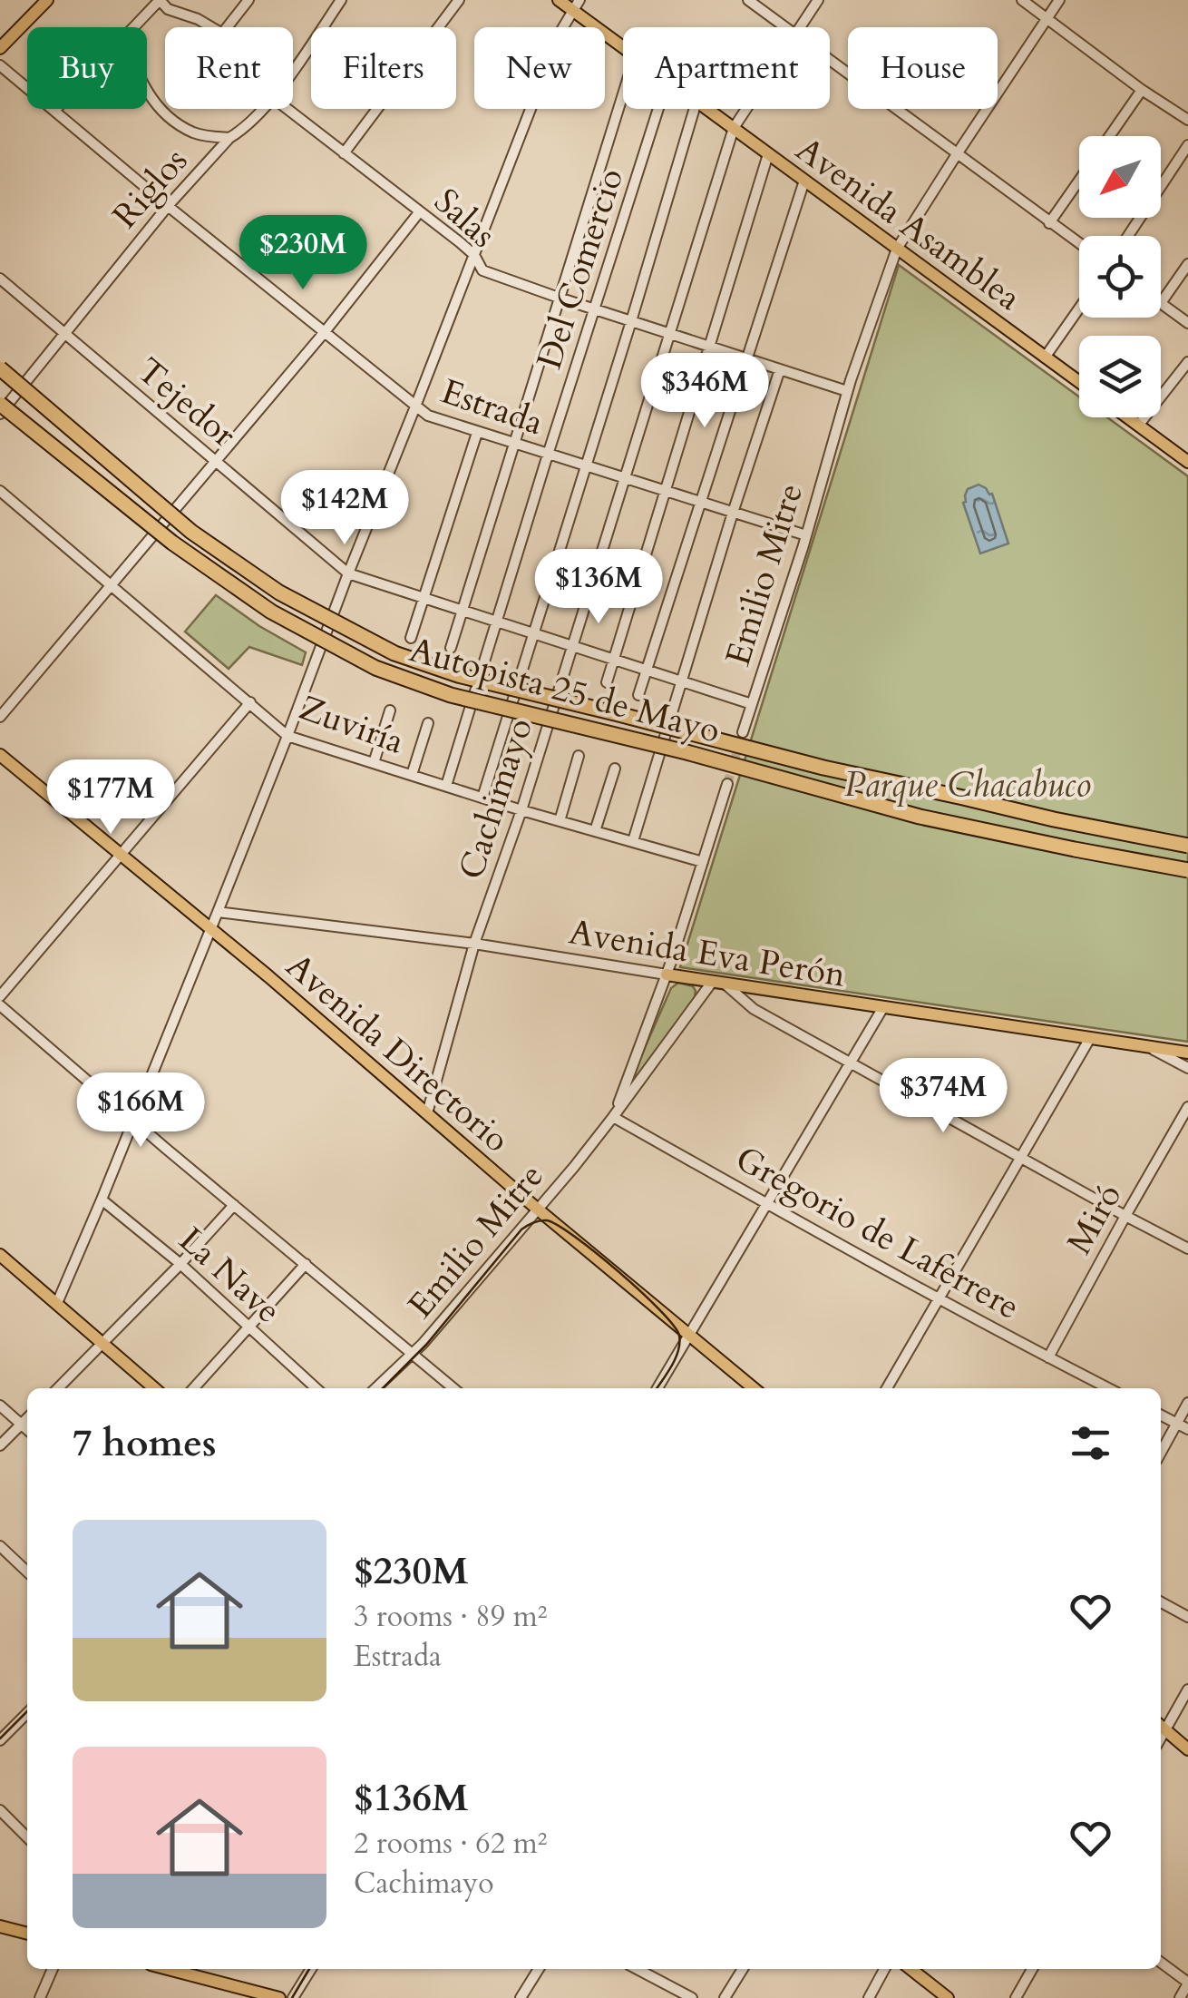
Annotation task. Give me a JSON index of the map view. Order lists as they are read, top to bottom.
{
  "streets": {
    "highway": ["Autopista 25 de Mayo"],
    "main road": ["Avenida Asamblea", "Avenida Eva Perón", "Avenida Directorio"],
    "street": [
      "Riglos",
      "Salas",
      "Del Comercio",
      "Tejedor",
      "Estrada",
      "Emilio Mitre",
      "Zuviría",
      "Cachimayo",
      "Miró",
      "Gregorio de Laferrere",
      "La Nave"
    ]
  },
  "crossings": [
    ["Riglos", "Tejedor"],
    ["Riglos", "Estrada"],
    ["Salas", "Del Comercio"],
    ["Salas", "Emilio Mitre"],
    ["Salas", "Cachimayo"],
    ["Avenida Asamblea", "Emilio Mitre"],
    ["Avenida Asamblea", "Cachimayo"],
    ["Del Comercio", "Tejedor"],
    ["Del Comercio", "Estrada"],
    ["Del Comercio", "Zuviría"],
    ["Tejedor", "Emilio Mitre"],
    ["Tejedor", "Cachimayo"],
    ["Estrada", "Emilio Mitre"],
    ["Estrada", "Cachimayo"],
    ["Emilio Mitre", "Zuviría"],
    ["Emilio Mitre", "Avenida Eva Perón"],
    ["Emilio Mitre", "Avenida Directorio"],
    ["Emilio Mitre", "Gregorio de Laferrere"],
    ["Zuviría", "Cachimayo"],
    ["Cachimayo", "Avenida Eva Perón"],
    ["Cachimayo", "Avenida Directorio"],
    ["Miró", "Gregorio de Laferrere"]
  ],
  "parks": ["Parque Chacabuco"],
  "north": "bottom left",
  "page": {
    "chip": [
      "Buy",
      "Rent",
      "Filters",
      "New",
      "Apartment",
      "House"
    ],
    "price": [
      "$230M",
      "$346M",
      "$142M",
      "$136M",
      "$177M",
      "$374M",
      "$166M"
    ],
    "heading": "7 homes",
    "list": [
      {
        "name": "$230M",
        "note": "3 rooms · 89 m² · Estrada"
      },
      {
        "name": "$136M",
        "note": "2 rooms · 62 m² · Cachimayo"
      }
    ]
  }
}
